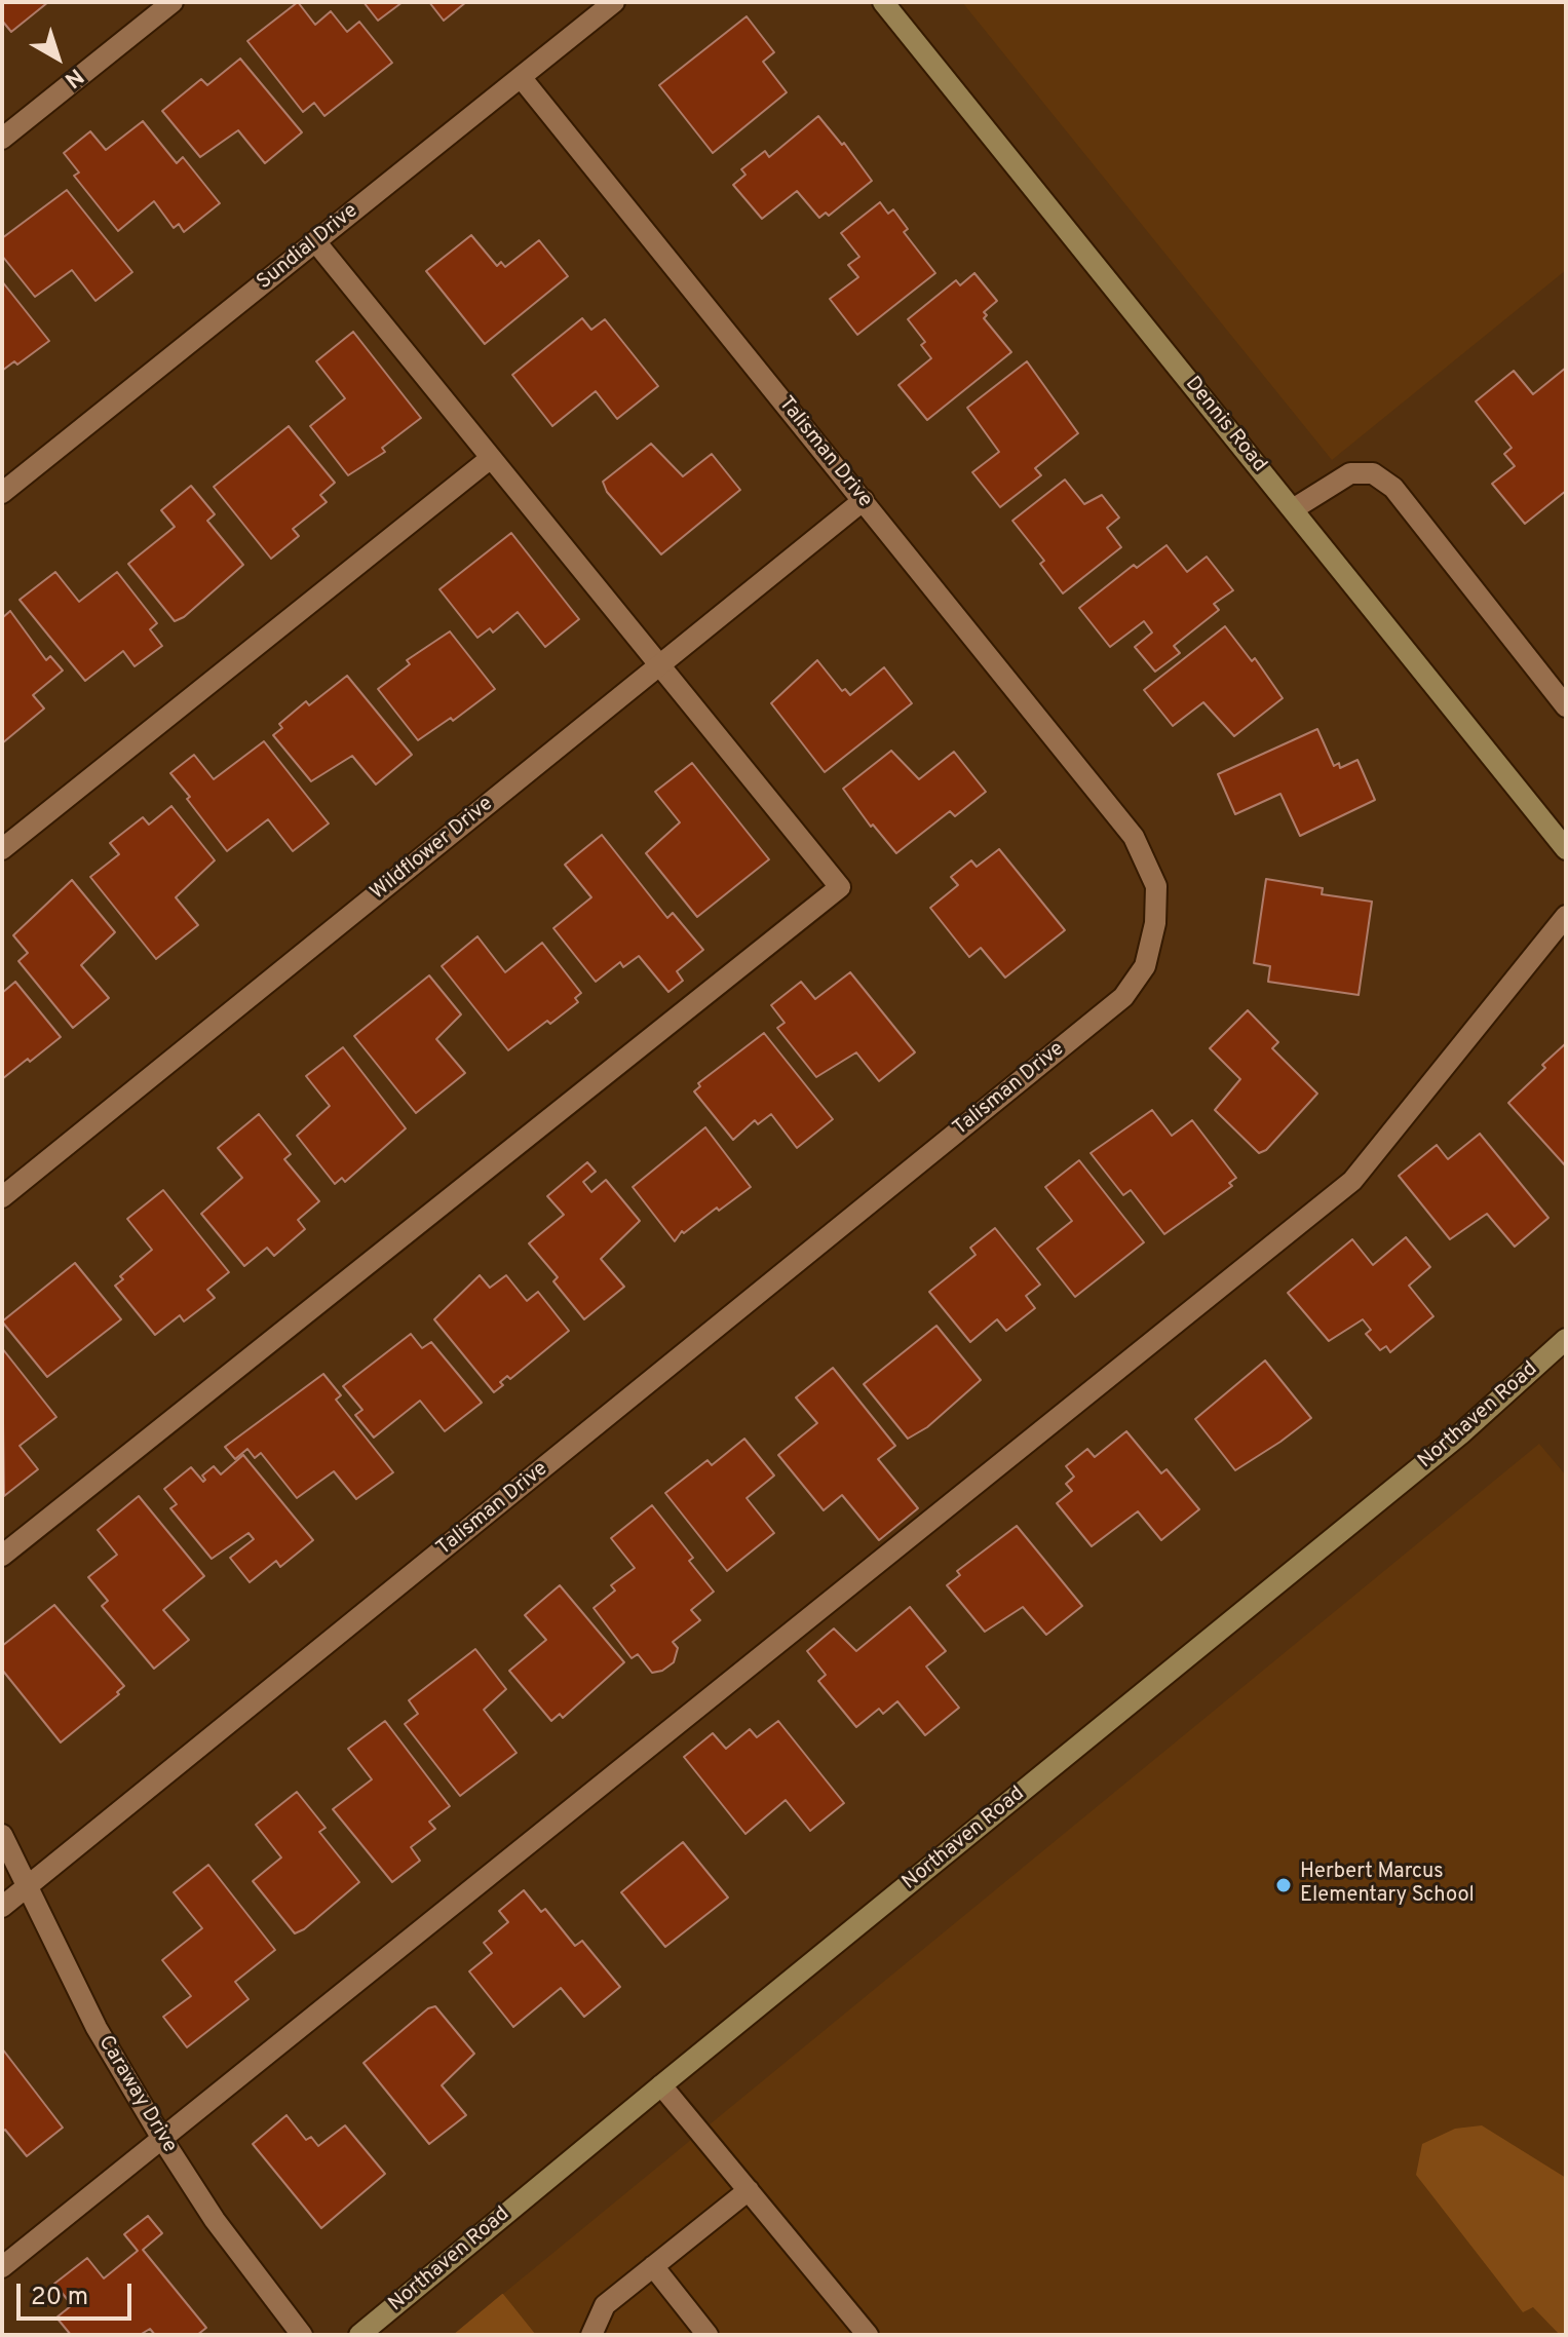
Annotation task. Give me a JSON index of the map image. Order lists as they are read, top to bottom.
{
  "streets": {
    "street": [
      "Sundial Drive",
      "Dennis Road",
      "Talisman Drive",
      "Wildflower Drive",
      "Northaven Road",
      "Caraway Drive"
    ]
  },
  "crossings": [
    ["Sundial Drive", "Talisman Drive"],
    ["Talisman Drive", "Wildflower Drive"],
    ["Talisman Drive", "Caraway Drive"]
  ],
  "places": ["Herbert Marcus Elementary School"],
  "scale_bar": "20 m",
  "north": "bottom right"
}
